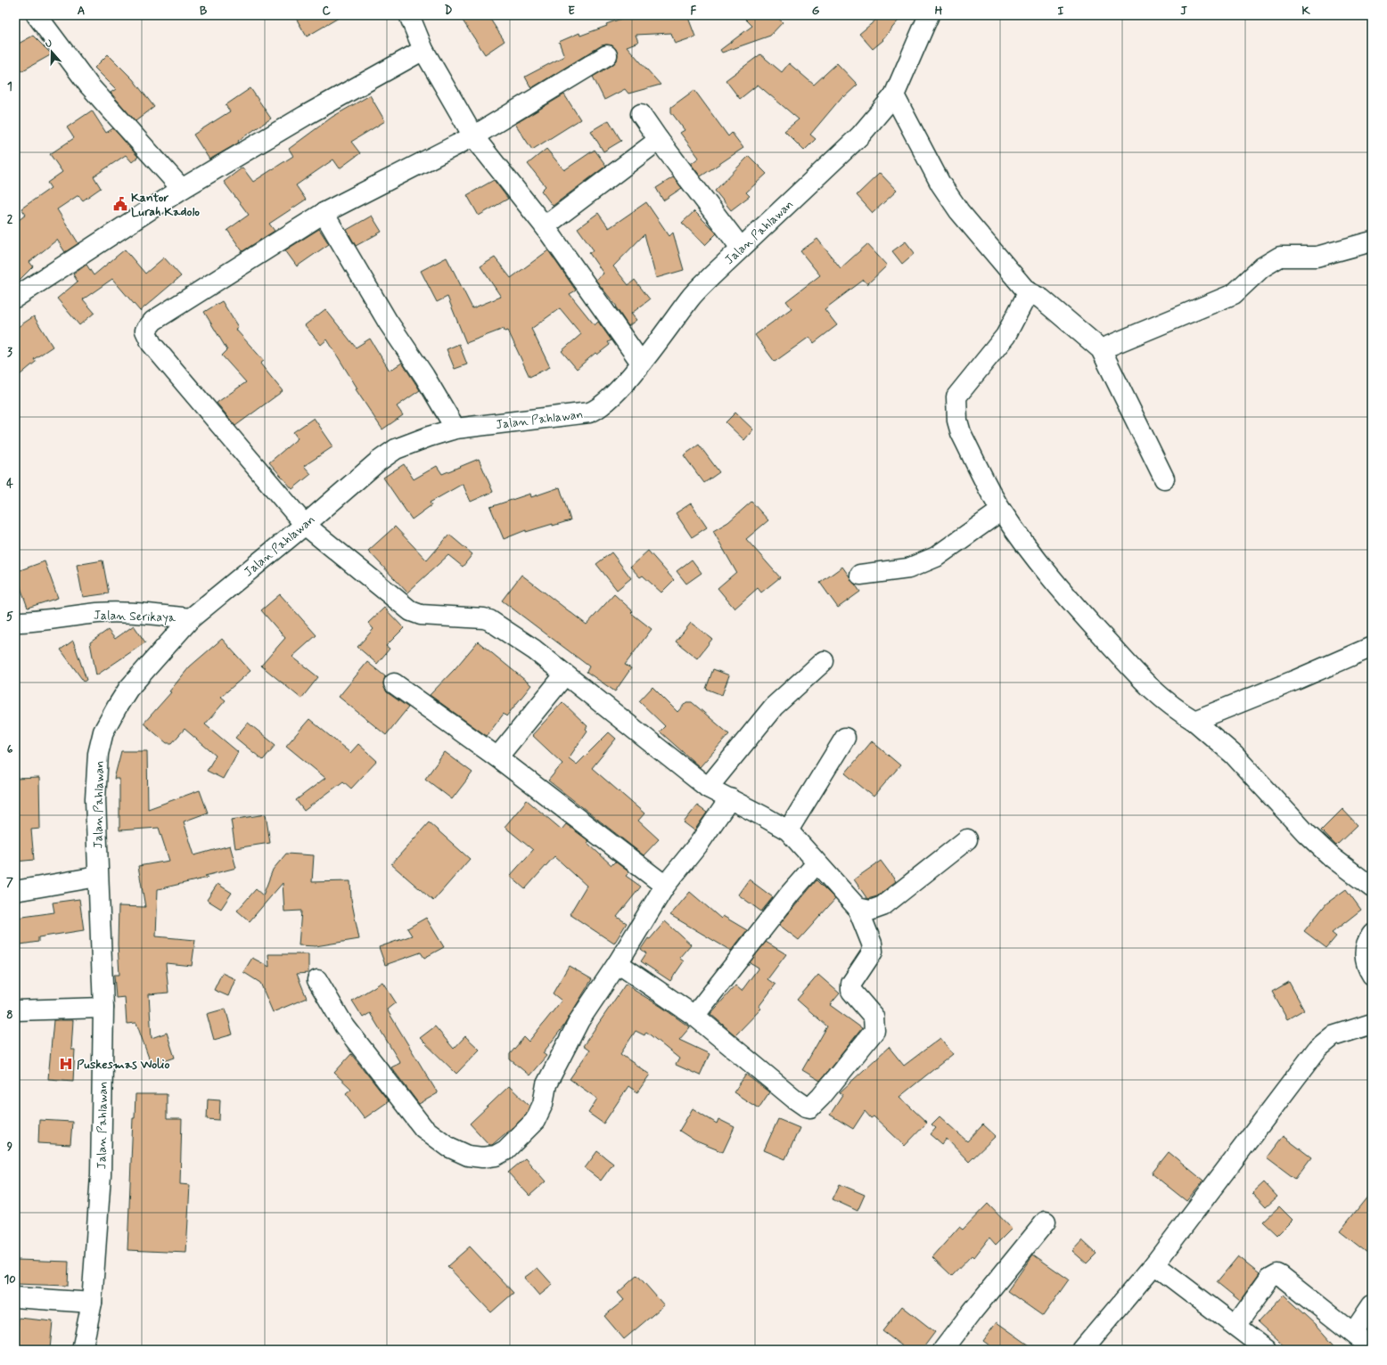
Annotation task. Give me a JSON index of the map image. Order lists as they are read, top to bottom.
{
  "streets": {
    "main road": ["Jalan Pahlawan", "Jalan Serikaya"]
  },
  "crossings": [
    ["Jalan Pahlawan", "Jalan Serikaya"]
  ],
  "places": {
    "public building": ["Kantor Lurah Kadolo"],
    "hospital": ["Puskesmas Wolio"]
  },
  "north": "top",
  "grid": {
    "columns": [
      "A",
      "B",
      "C",
      "D",
      "E",
      "F",
      "G",
      "H",
      "I",
      "J",
      "K"
    ],
    "rows": [
      "1",
      "2",
      "3",
      "4",
      "5",
      "6",
      "7",
      "8",
      "9",
      "10"
    ]
  }
}
